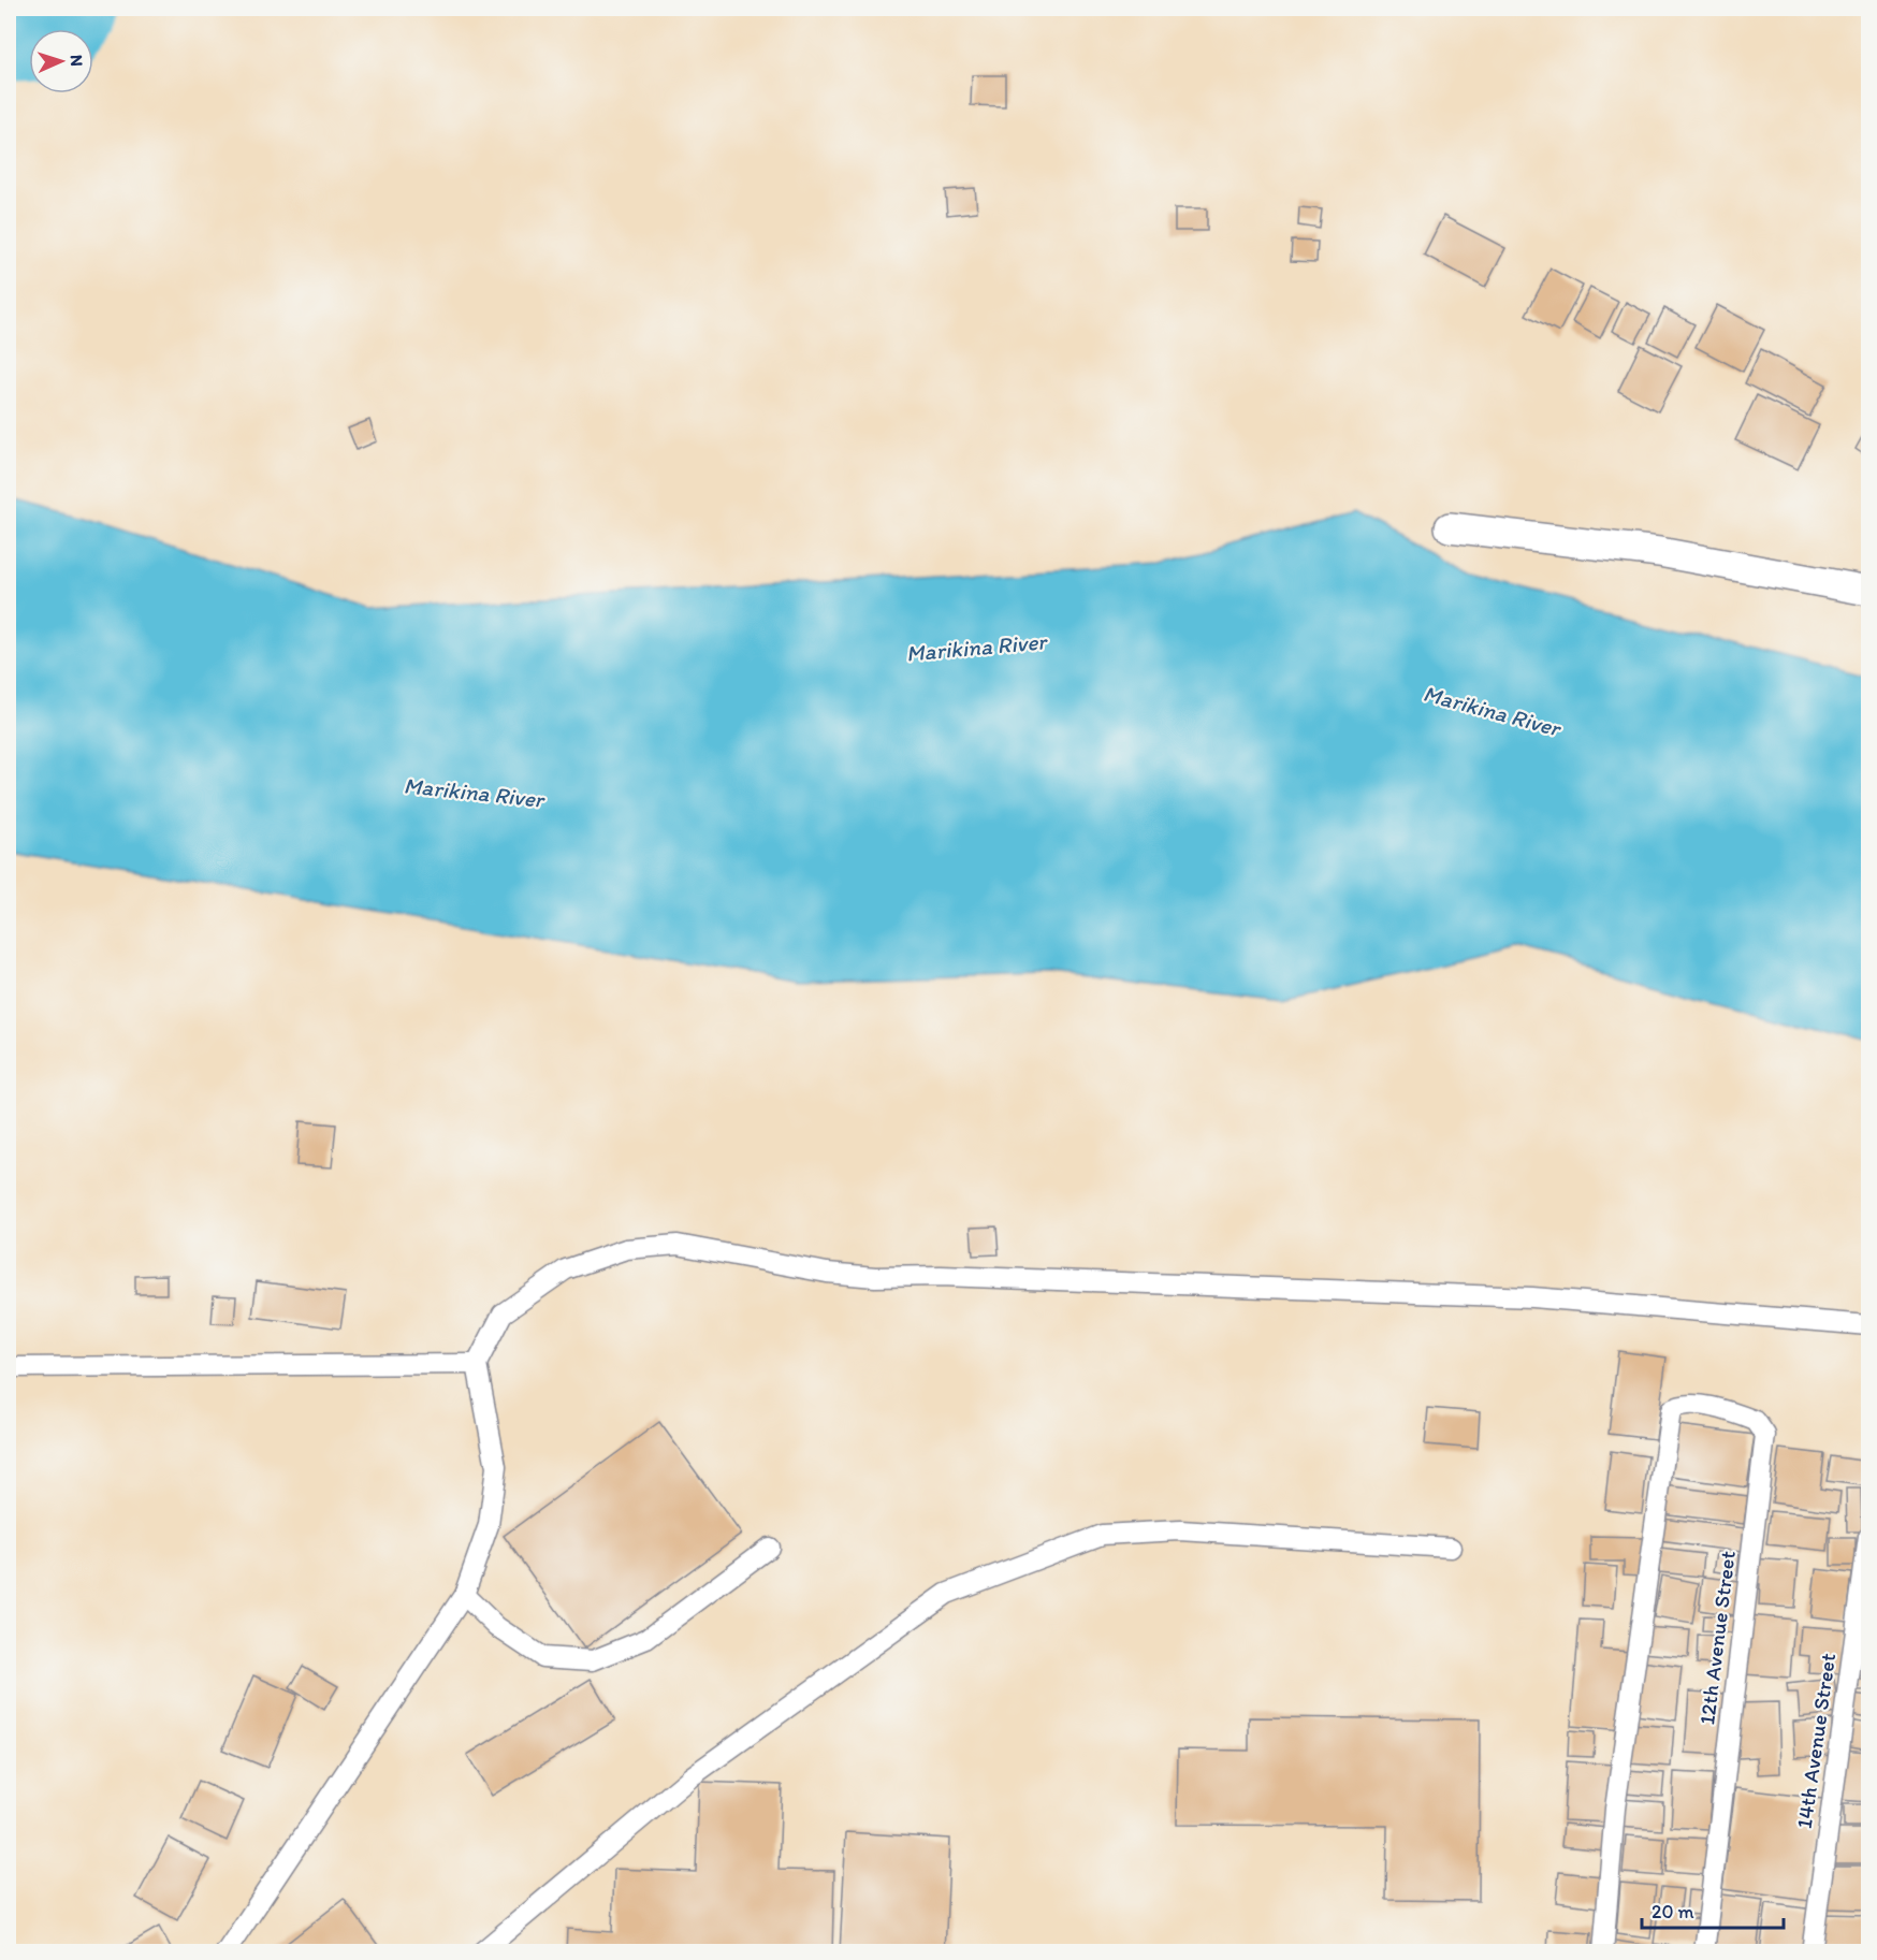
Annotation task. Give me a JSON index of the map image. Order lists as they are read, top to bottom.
{
  "streets": {
    "lane": ["12th Avenue Street", "14th Avenue Street"]
  },
  "water": ["Marikina River"],
  "scale_bar": "20 m",
  "north": "right"
}
